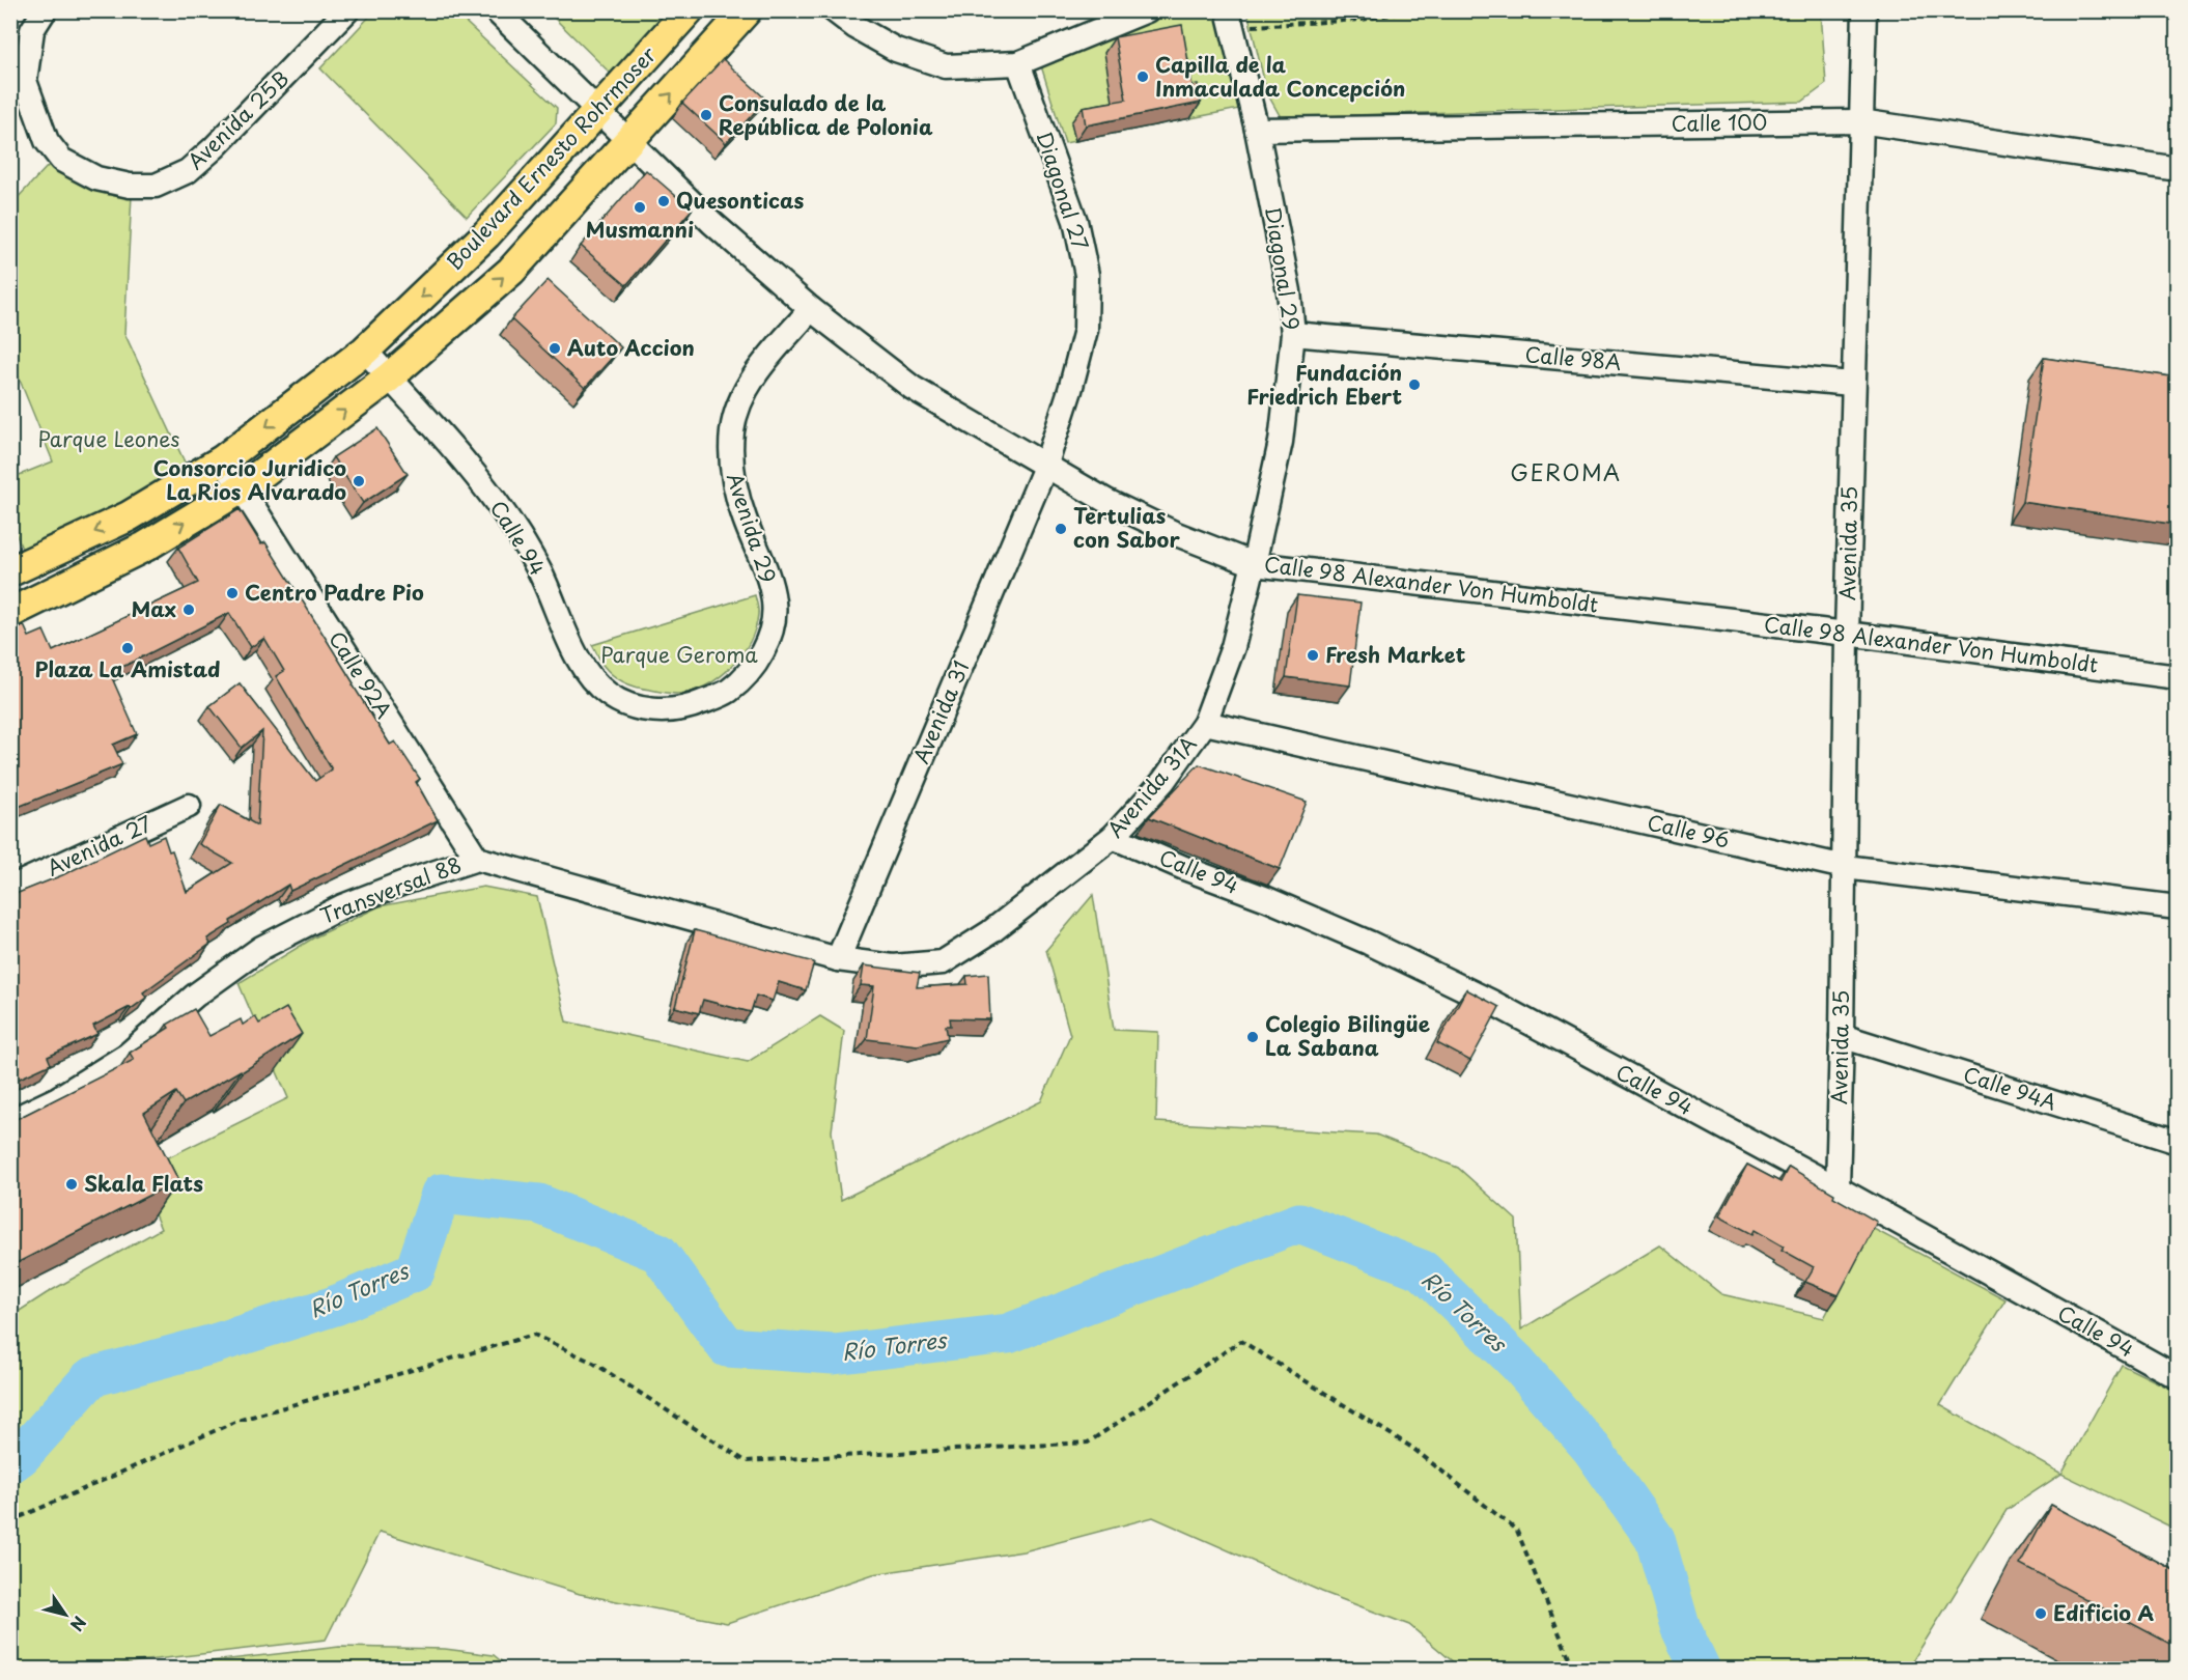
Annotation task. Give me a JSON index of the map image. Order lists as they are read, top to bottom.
{
  "streets": {
    "main road": ["Boulevard Ernesto Rohrmoser"],
    "street": [
      "Avenida 25B",
      "Calle 100",
      "Diagonal 27",
      "Diagonal 29",
      "Calle 98A",
      "Avenida 29",
      "Calle 94",
      "Avenida 35",
      "Calle 98 Alexander Von Humboldt",
      "Calle 92A",
      "Avenida 31",
      "Avenida 31A",
      "Calle 96",
      "Avenida 27",
      "Transversal 88",
      "Calle 94A"
    ]
  },
  "crossings": [
    ["Calle 100", "Diagonal 29"],
    ["Calle 100", "Avenida 35"],
    ["Boulevard Ernesto Rohrmoser", "Calle 94"],
    ["Boulevard Ernesto Rohrmoser", "Calle 98 Alexander Von Humboldt"],
    ["Boulevard Ernesto Rohrmoser", "Calle 92A"],
    ["Diagonal 27", "Calle 98 Alexander Von Humboldt"],
    ["Diagonal 27", "Avenida 31"],
    ["Diagonal 29", "Calle 98A"],
    ["Diagonal 29", "Calle 98 Alexander Von Humboldt"],
    ["Diagonal 29", "Avenida 31A"],
    ["Calle 98A", "Avenida 35"],
    ["Avenida 29", "Calle 94"],
    ["Avenida 29", "Calle 98 Alexander Von Humboldt"],
    ["Calle 94", "Avenida 35"],
    ["Calle 94", "Avenida 31A"],
    ["Avenida 35", "Calle 98 Alexander Von Humboldt"],
    ["Avenida 35", "Calle 96"],
    ["Avenida 35", "Calle 94A"],
    ["Calle 98 Alexander Von Humboldt", "Avenida 31"],
    ["Calle 98 Alexander Von Humboldt", "Avenida 31A"],
    ["Calle 92A", "Transversal 88"],
    ["Avenida 31", "Transversal 88"],
    ["Avenida 31A", "Calle 96"],
    ["Avenida 31A", "Transversal 88"]
  ],
  "districts": ["GEROMA"],
  "water": ["Río Torres"],
  "parks": ["Parque Leones", "Parque Geroma"],
  "places": [
    "Capilla de la Inmaculada Concepción",
    "Consulado de la República de Polonia",
    "Quesonticas",
    "Musmanni",
    "Auto Accion",
    "Fundación Friedrich Ebert",
    "Consorcio Juridico La Rios Alvarado",
    "Tertulias con Sabor",
    "Centro Padre Pio",
    "Max",
    "Plaza La Amistad",
    "Fresh Market",
    "Colegio Bilingüe La Sabana",
    "Skala Flats",
    "Edificio A"
  ],
  "north": "bottom right"
}
